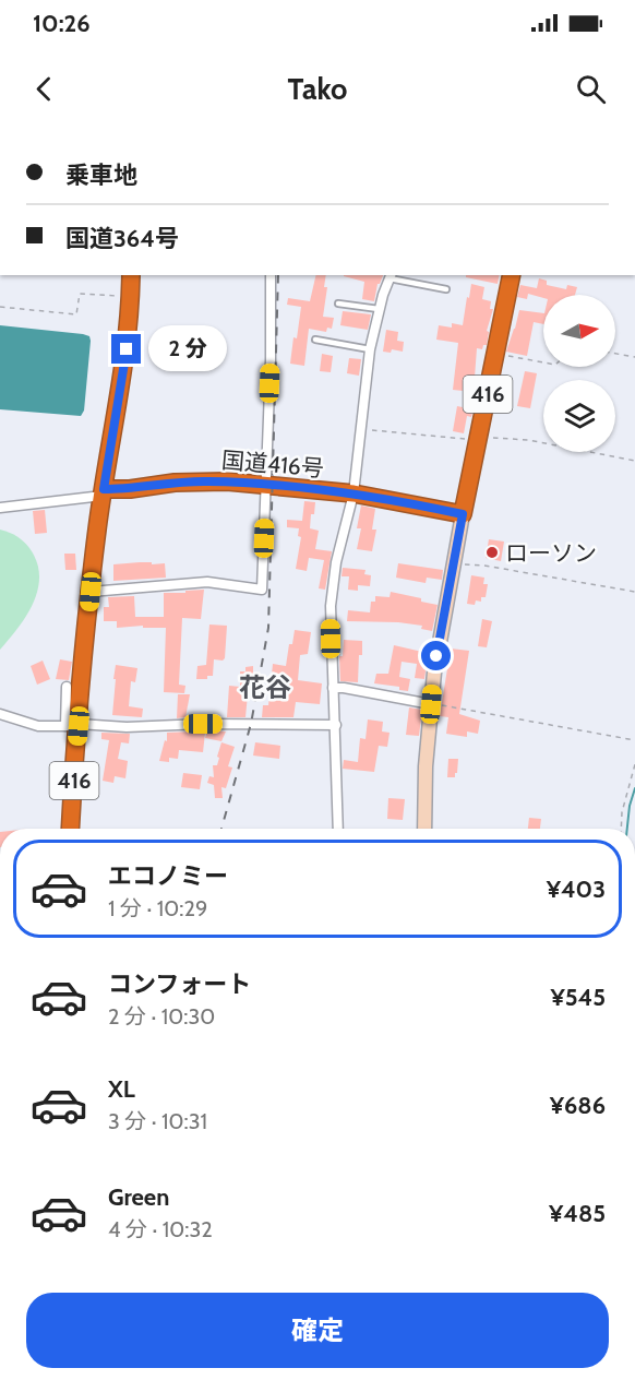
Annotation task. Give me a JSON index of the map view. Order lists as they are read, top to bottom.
{
  "streets": {
    "highway": ["416", "国道416号"]
  },
  "crossings": [
    ["416", "国道416号"]
  ],
  "districts": ["花谷"],
  "places": ["ローソン"],
  "north": "right",
  "page": {
    "status": "10:26",
    "header": "Tako",
    "banner": ["乗車地", "国道364号"],
    "bubble": "2 分",
    "list": [
      {
        "name": "エコノミー",
        "note": "1 分 · 10:29",
        "value": "¥403"
      },
      {
        "name": "コンフォート",
        "note": "2 分 · 10:30",
        "value": "¥545"
      },
      {
        "name": "XL",
        "note": "3 分 · 10:31",
        "value": "¥686"
      },
      {
        "name": "Green",
        "note": "4 分 · 10:32",
        "value": "¥485"
      }
    ],
    "buttons": "確定"
  }
}
